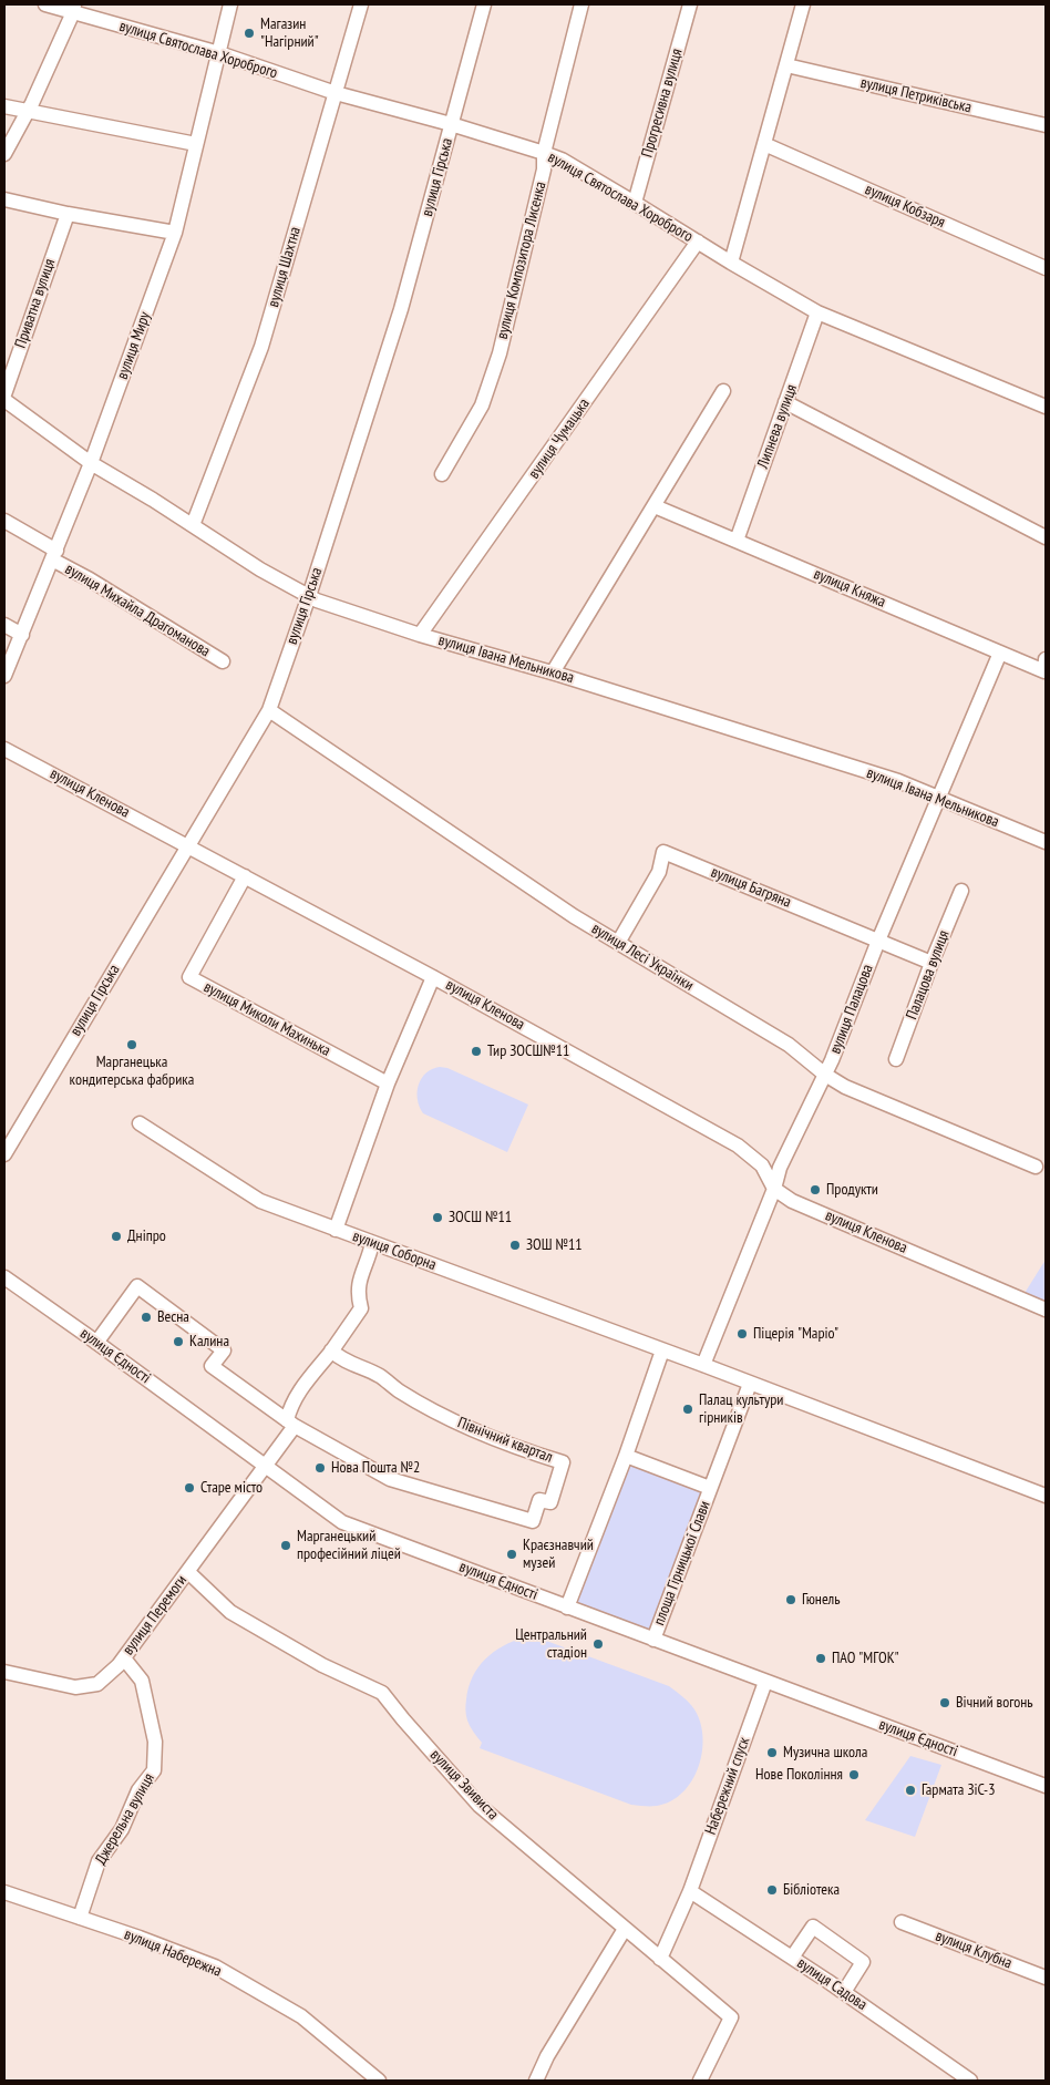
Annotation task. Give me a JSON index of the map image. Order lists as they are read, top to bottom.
{
  "streets": {
    "street": [
      "вулиця Святослава Хороброго",
      "вулиця Петриківська",
      "Прогресивна вулиця",
      "вулиця Гірська",
      "вулиця Кобзаря",
      "вулиця Композитора Лисенка",
      "вулиця Шахтна",
      "Приватна вулиця",
      "вулиця Миру",
      "Липнева вулиця",
      "вулиця Чумацька",
      "вулиця Княжа",
      "вулиця Михайла Драгоманова",
      "вулиця Івана Мельникова",
      "вулиця Кленова",
      "вулиця Багряна",
      "вулиця Лесі Українки",
      "Палацова вулиця",
      "вулиця Палацова",
      "вулиця Миколи Махинька",
      "вулиця Соборна",
      "вулиця Єдності",
      "Північний квартал",
      "площа Гірницької Слави",
      "вулиця Перемоги",
      "вулиця Звивиста",
      "Набережний спуск",
      "Джерельна вулиця",
      "вулиця Клубна",
      "вулиця Набережна",
      "вулиця Садова"
    ]
  },
  "crossings": [
    ["вулиця Святослава Хороброго", "Прогресивна вулиця"],
    ["вулиця Святослава Хороброго", "вулиця Гірська"],
    ["вулиця Святослава Хороброго", "вулиця Композитора Лисенка"],
    ["вулиця Святослава Хороброго", "вулиця Шахтна"],
    ["вулиця Святослава Хороброго", "вулиця Миру"],
    ["вулиця Святослава Хороброго", "Липнева вулиця"],
    ["вулиця Святослава Хороброго", "вулиця Чумацька"],
    ["вулиця Гірська", "вулиця Івана Мельникова"],
    ["вулиця Гірська", "вулиця Кленова"],
    ["вулиця Гірська", "вулиця Лесі Українки"],
    ["вулиця Шахтна", "вулиця Івана Мельникова"],
    ["вулиця Миру", "вулиця Михайла Драгоманова"],
    ["вулиця Миру", "вулиця Івана Мельникова"],
    ["Липнева вулиця", "вулиця Княжа"],
    ["вулиця Чумацька", "вулиця Івана Мельникова"],
    ["вулиця Княжа", "вулиця Палацова"],
    ["вулиця Івана Мельникова", "вулиця Палацова"],
    ["вулиця Кленова", "вулиця Палацова"],
    ["вулиця Кленова", "вулиця Миколи Махинька"],
    ["вулиця Багряна", "вулиця Лесі Українки"],
    ["вулиця Багряна", "Палацова вулиця"],
    ["вулиця Багряна", "вулиця Палацова"],
    ["вулиця Лесі Українки", "вулиця Палацова"],
    ["вулиця Палацова", "вулиця Соборна"],
    ["вулиця Соборна", "площа Гірницької Слави"],
    ["вулиця Єдності", "Північний квартал"],
    ["вулиця Єдності", "площа Гірницької Слави"],
    ["вулиця Єдності", "вулиця Перемоги"],
    ["вулиця Єдності", "Набережний спуск"],
    ["вулиця Перемоги", "вулиця Звивиста"],
    ["вулиця Перемоги", "Джерельна вулиця"],
    ["вулиця Звивиста", "Набережний спуск"],
    ["Набережний спуск", "вулиця Садова"],
    ["Джерельна вулиця", "вулиця Набережна"]
  ],
  "places": [
    "Магазин \"Нагірний\"",
    "Марганецька кондитерська фабрика",
    "Тир ЗОСШ№11",
    "Продукти",
    "ЗОСШ №11",
    "Дніпро",
    "ЗОШ №11",
    "Весна",
    "Піцерія \"Маріо\"",
    "Калина",
    "Палац культури гірників",
    "Нова Пошта №2",
    "Старе місто",
    "Марганецький професійний ліцей",
    "Краєзнавчий музей",
    "Гюнель",
    "Центральний стадіон",
    "ПАО \"МГОК\"",
    "Вічний вогонь",
    "Музична школа",
    "Нове Покоління",
    "Гармата ЗіС-3",
    "Бібліотека"
  ]
}
